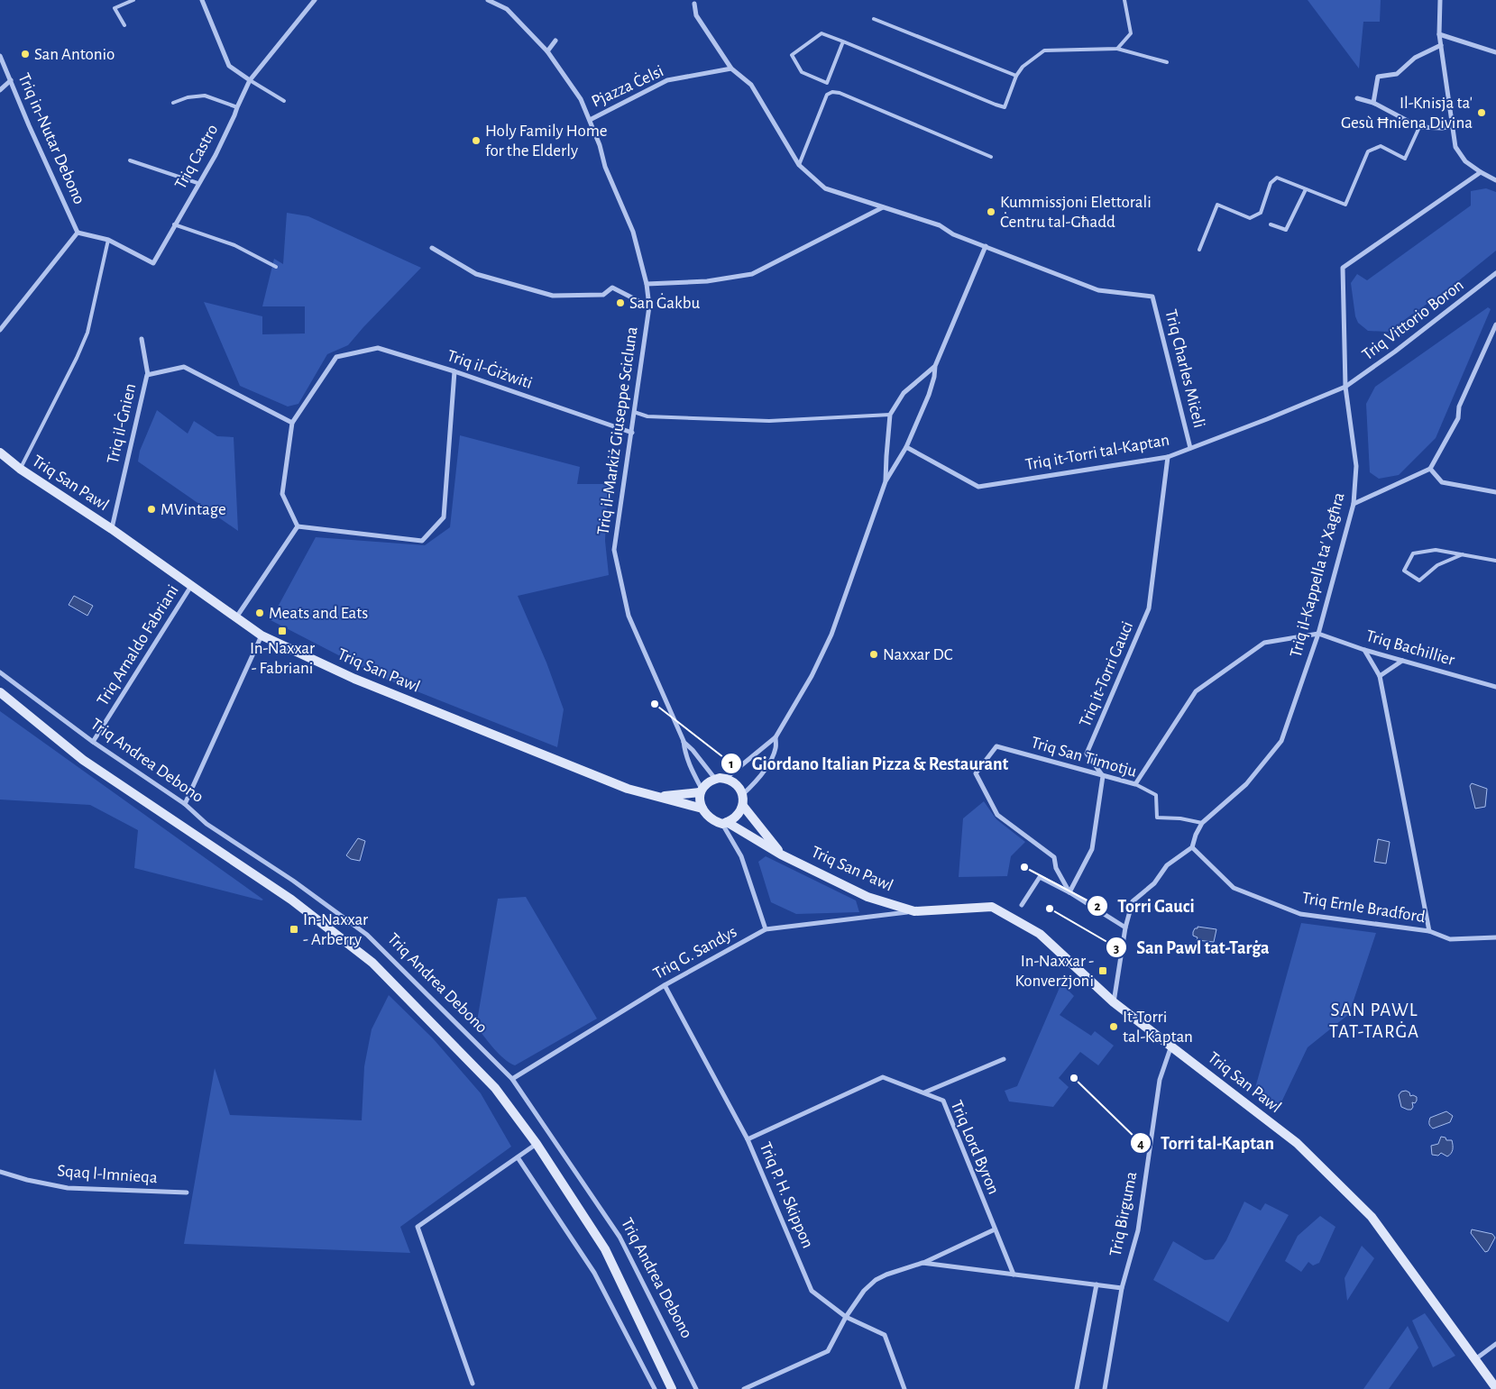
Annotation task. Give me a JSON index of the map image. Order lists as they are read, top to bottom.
{
  "streets": {
    "main road": ["Triq San Pawl", "Triq Andrea Debono"],
    "street": [
      "Pjazza Ċelsi",
      "Triq in-Nutar Debono",
      "Triq Castro",
      "Triq Vittorio Boron",
      "Triq Charles Miċeli",
      "Triq il-Ġiżwiti",
      "Triq il-Ġnien",
      "Triq il-Markiż Giuseppe Scicluna",
      "Triq it-Torri tal-Kaptan",
      "Triq il-Kappella ta' Xagħra",
      "Triq Arnaldo Fabriani",
      "Triq Bachillier",
      "Triq it-Torri Gauci",
      "Triq San Timotju",
      "Triq Ernle Bradford",
      "Triq G. Sandys",
      "Triq Lord Byron",
      "Sqaq l-Imnieqa",
      "Triq P. H. Skippon",
      "Triq Birguma"
    ]
  },
  "crossings": [
    ["Pjazza Ċelsi", "Triq il-Markiż Giuseppe Scicluna"],
    ["Triq in-Nutar Debono", "Triq Castro"],
    ["Triq Vittorio Boron", "Triq it-Torri tal-Kaptan"],
    ["Triq Vittorio Boron", "Triq il-Kappella ta' Xagħra"],
    ["Triq Charles Miċeli", "Triq it-Torri tal-Kaptan"],
    ["Triq il-Ġiżwiti", "Triq il-Ġnien"],
    ["Triq il-Ġiżwiti", "Triq il-Markiż Giuseppe Scicluna"],
    ["Triq il-Ġnien", "Triq San Pawl"],
    ["Triq il-Markiż Giuseppe Scicluna", "Triq San Pawl"],
    ["Triq it-Torri tal-Kaptan", "Triq il-Kappella ta' Xagħra"],
    ["Triq it-Torri tal-Kaptan", "Triq it-Torri Gauci"],
    ["Triq San Pawl", "Triq Arnaldo Fabriani"],
    ["Triq San Pawl", "Triq G. Sandys"],
    ["Triq San Pawl", "Triq Birguma"],
    ["Triq il-Kappella ta' Xagħra", "Triq Bachillier"],
    ["Triq il-Kappella ta' Xagħra", "Triq San Timotju"],
    ["Triq il-Kappella ta' Xagħra", "Triq Ernle Bradford"],
    ["Triq Arnaldo Fabriani", "Triq Andrea Debono"],
    ["Triq it-Torri Gauci", "Triq San Timotju"],
    ["Triq Andrea Debono", "Triq G. Sandys"],
    ["Triq G. Sandys", "Triq P. H. Skippon"],
    ["Triq Lord Byron", "Triq P. H. Skippon"]
  ],
  "districts": ["SAN PAWL TAT-TARĠA"],
  "places": {
    "other": [
      "San Antonio",
      "Il-Knisja ta' Gesù Ħniena Divina",
      "Holy Family Home for the Elderly",
      "Kummissjoni Elettorali Ċentru tal-Għadd",
      "San Ġakbu",
      "MVintage",
      "Meats and Eats",
      "Naxxar DC",
      "Giordano Italian Pizza & Restaurant",
      "Torri Gauci",
      "San Pawl tat-Tarġa",
      "It-Torri tal-Kaptan",
      "Torri tal-Kaptan"
    ],
    "transit": ["In-Naxxar - Fabriani", "In-Naxxar - Arberry", "In-Naxxar - Konverżjoni"]
  }
}
